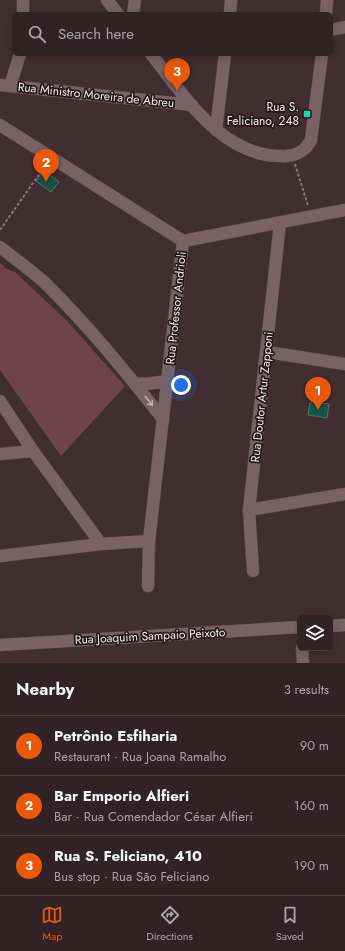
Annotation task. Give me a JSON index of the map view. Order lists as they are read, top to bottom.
{
  "streets": {
    "street": [
      "Rua Ministro Moreira de Abreu",
      "Rua Professor Andrioli",
      "Rua Doutor Artur Zapponi",
      "Rua Joaquim Sampaio Peixoto"
    ]
  },
  "crossings": [
    ["Rua Professor Andrioli", "Rua Doutor Artur Zapponi"]
  ],
  "places": {
    "transit": ["Rua S. Feliciano, 248"]
  },
  "page": {
    "search": "Search here",
    "pins": ["3", "2", "1"],
    "heading": ["Nearby", "3 results"],
    "list": [
      {
        "mark": "1",
        "name": "Petrônio Esfiharia",
        "note": "Restaurant · Rua Joana Ramalho",
        "value": "90 m"
      },
      {
        "mark": "2",
        "name": "Bar Emporio Alfieri",
        "note": "Bar · Rua Comendador César Alfieri",
        "value": "160 m"
      },
      {
        "mark": "3",
        "name": "Rua S. Feliciano, 410",
        "note": "Bus stop · Rua São Feliciano",
        "value": "190 m"
      }
    ],
    "nav": ["Map", "Directions", "Saved"]
  }
}
